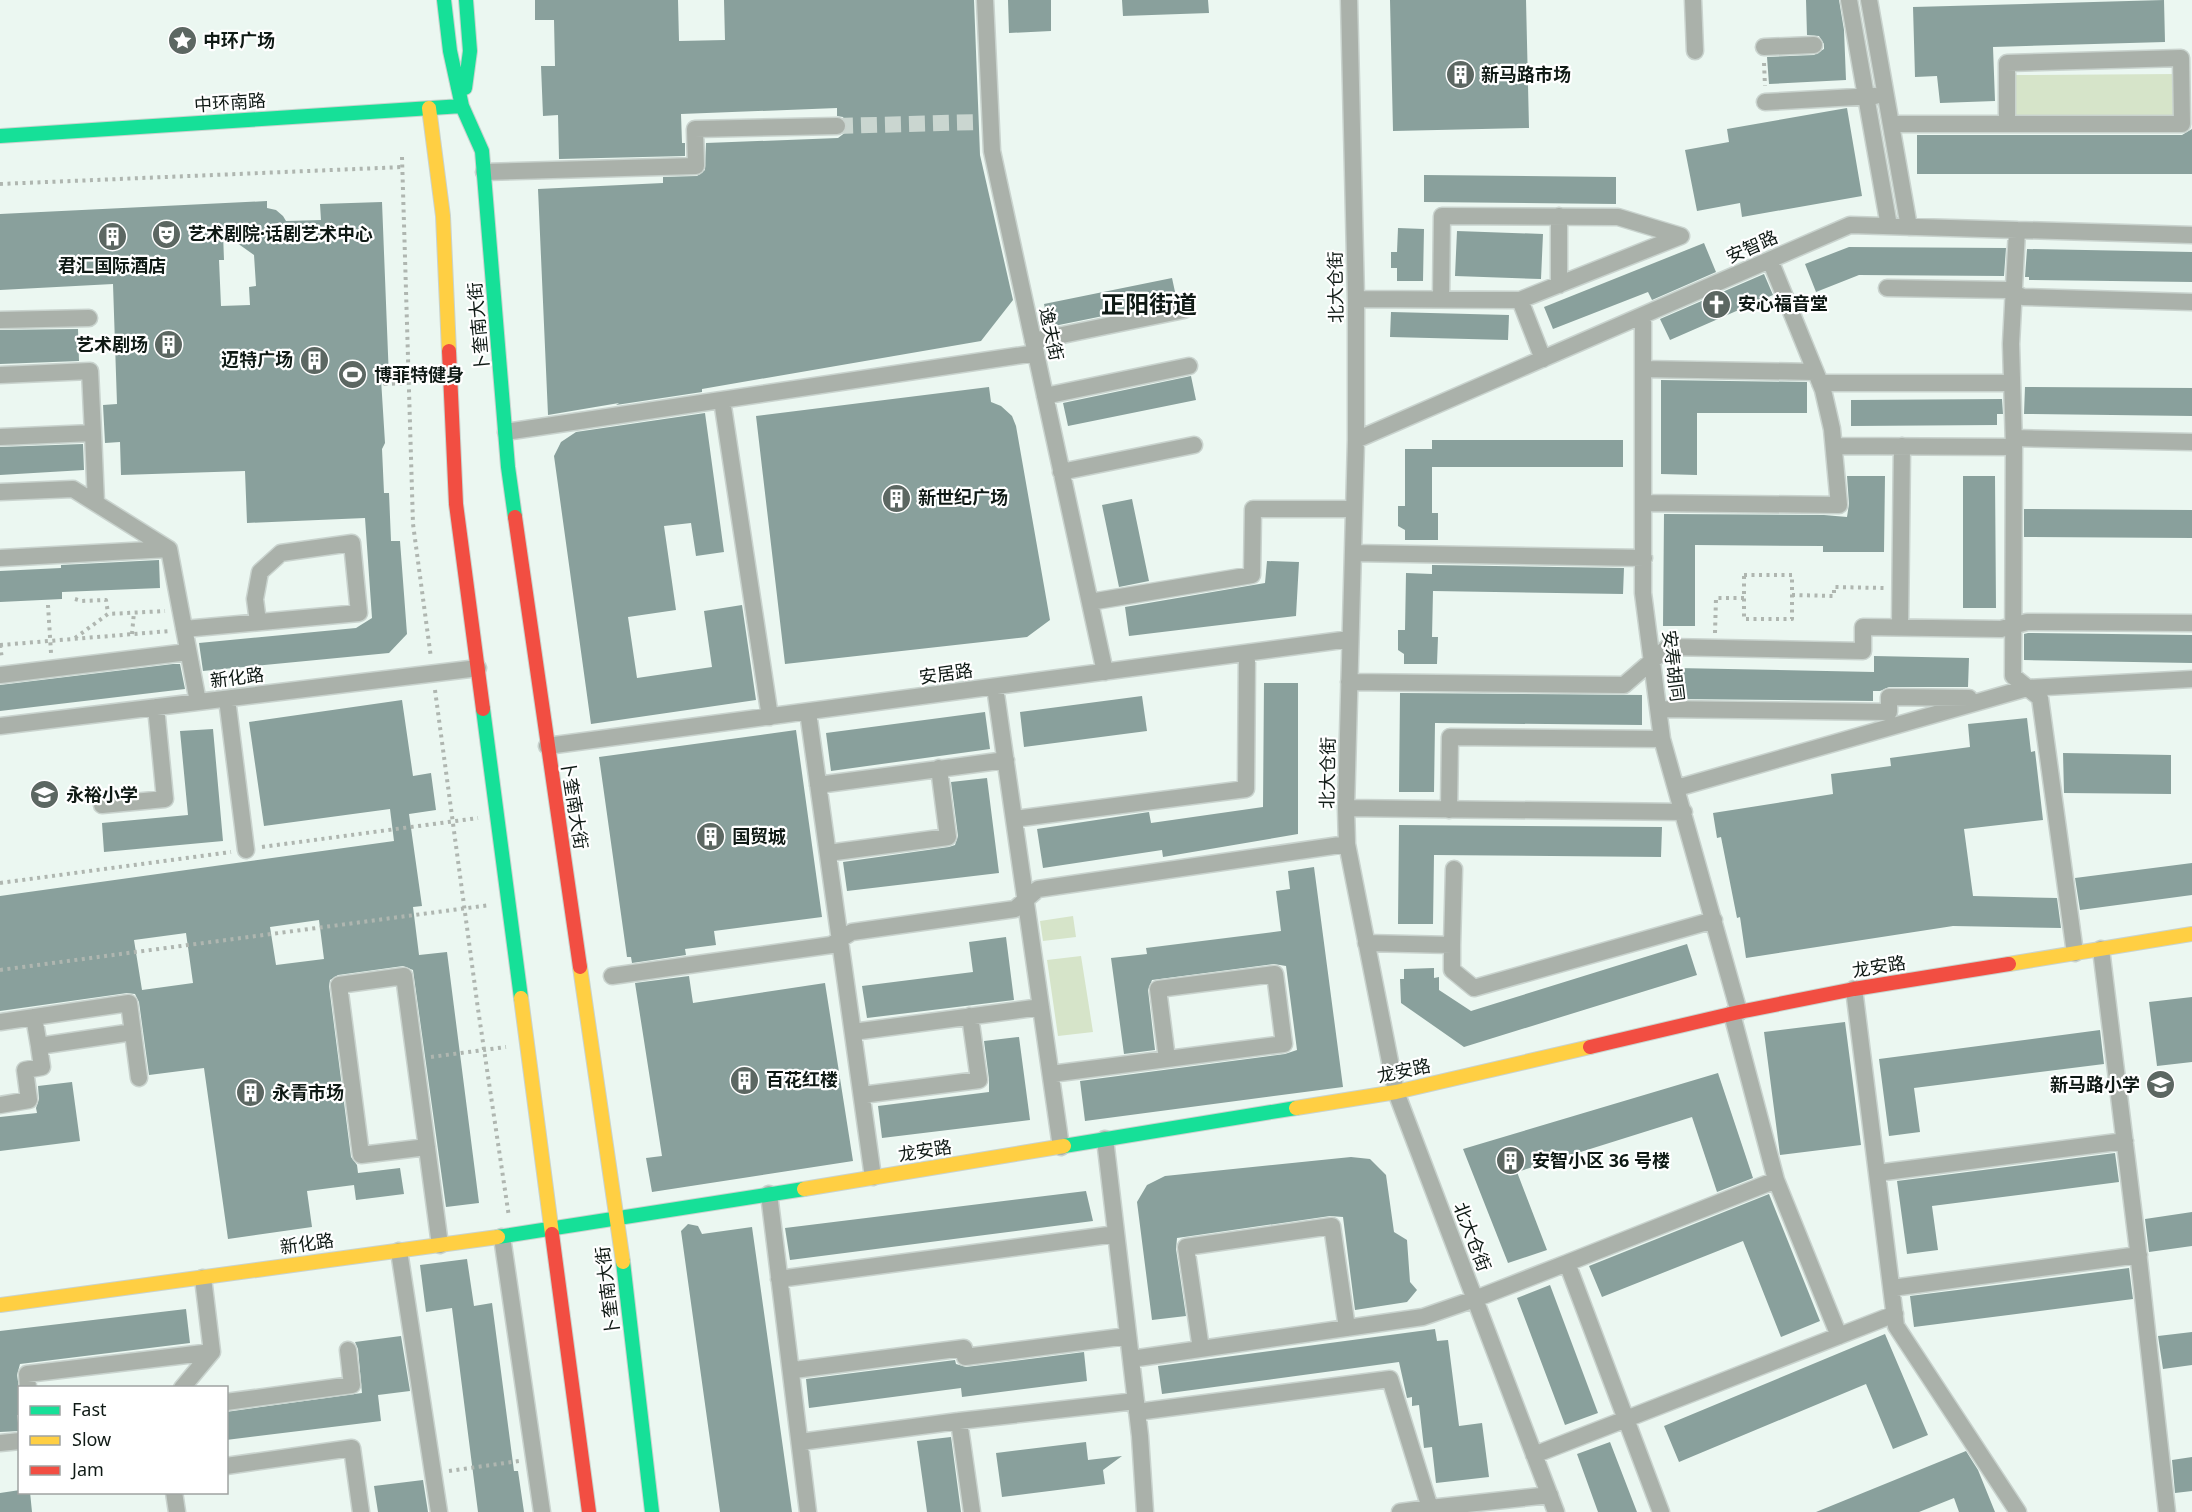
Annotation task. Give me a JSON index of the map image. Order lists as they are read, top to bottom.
{
  "streets": {
    "main road": [
      "中环南路",
      "卜奎南大街",
      "新化路",
      "龙安路"
    ],
    "street": [
      "安智路",
      "北大仓街",
      "逸夫街",
      "安寿胡同",
      "安居路"
    ]
  },
  "crossings": [
    ["中环南路", "卜奎南大街"],
    ["安智路", "北大仓街"],
    ["安智路", "安寿胡同"],
    ["北大仓街", "安居路"],
    ["北大仓街", "龙安路"],
    ["卜奎南大街", "安居路"],
    ["卜奎南大街", "新化路"],
    ["卜奎南大街", "龙安路"],
    ["逸夫街", "安居路"],
    ["安寿胡同", "龙安路"],
    ["新化路", "龙安路"]
  ],
  "districts": ["正阳街道"],
  "places": {
    "place": ["中环广场"],
    "building": [
      "新马路市场",
      "君汇国际酒店",
      "艺术剧场",
      "迈特广场",
      "新世纪广场",
      "国贸城",
      "百花红楼",
      "永青市场",
      "安智小区 36 号楼"
    ],
    "theatre": ["艺术剧院·话剧艺术中心"],
    "church": ["安心福音堂"],
    "sports": ["博菲特健身"],
    "school or university": ["永裕小学", "新马路小学"]
  },
  "legend": ["Fast", "Slow", "Jam"]
}
